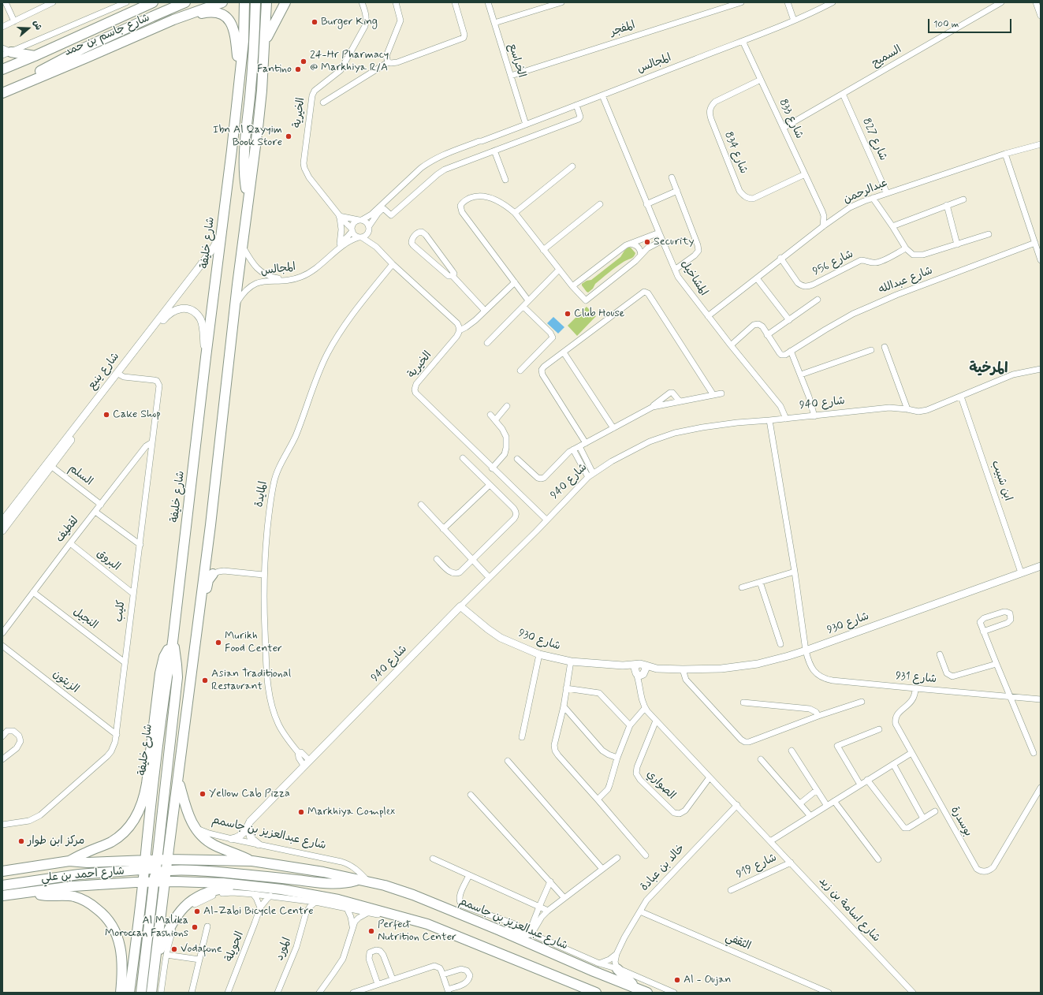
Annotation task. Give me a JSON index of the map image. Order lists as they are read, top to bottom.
{
  "streets": {
    "main road": [
      "شارع جاسم بن حمد",
      "شارع خليفة",
      "شارع عبدالعزيز بن جاسمم",
      "شارع احمد بن علي"
    ],
    "street": [
      "المفجر",
      "السميح",
      "الخراسع",
      "المجالس",
      "الخيرية",
      "شارع 833",
      "شارع 827",
      "شارع 834",
      "عبدالرحمن",
      "شارع 956",
      "المشاخيل",
      "شارع عبدالله",
      "شارع ينبع",
      "شارع 940",
      "السلم",
      "ابن شبيب",
      "المايدة",
      "لقطيف",
      "البروق",
      "كليب",
      "النجيل",
      "شارع 930",
      "شارع 931",
      "الزيتون",
      "الصواري",
      "بوسدرة",
      "شارع 919",
      "خالد بن عبادة",
      "شارع اسامة بن زيد",
      "الثقفي",
      "الحويلة",
      "المورد"
    ]
  },
  "crossings": [
    ["المفجر", "الخراسع"],
    ["السميح", "شارع 833"],
    ["السميح", "شارع 827"],
    ["الخراسع", "المجالس"],
    ["المجالس", "الخيرية"],
    ["المجالس", "شارع 833"],
    ["المجالس", "شارع خليفة"],
    ["المجالس", "المشاخيل"],
    ["الخيرية", "شارع 940"],
    ["شارع 833", "شارع 834"],
    ["شارع 833", "عبدالرحمن"],
    ["شارع 827", "عبدالرحمن"],
    ["عبدالرحمن", "شارع 956"],
    ["عبدالرحمن", "المشاخيل"],
    ["شارع خليفة", "شارع ينبع"],
    ["شارع خليفة", "شارع عبدالعزيز بن جاسمم"],
    ["شارع خليفة", "شارع احمد بن علي"],
    ["المشاخيل", "شارع عبدالله"],
    ["المشاخيل", "شارع 940"],
    ["شارع ينبع", "السلم"],
    ["شارع ينبع", "كليب"],
    ["شارع 940", "ابن شبيب"],
    ["شارع 940", "المايدة"],
    ["شارع 940", "شارع 930"],
    ["شارع 940", "شارع 931"],
    ["شارع 940", "شارع عبدالعزيز بن جاسمم"],
    ["السلم", "لقطيف"],
    ["ابن شبيب", "شارع 930"],
    ["لقطيف", "البروق"],
    ["لقطيف", "كليب"],
    ["لقطيف", "النجيل"],
    ["البروق", "كليب"],
    ["كليب", "النجيل"],
    ["كليب", "الزيتون"],
    ["شارع 930", "شارع 931"],
    ["شارع 930", "شارع اسامة بن زيد"],
    ["شارع 931", "بوسدرة"],
    ["الصواري", "شارع اسامة بن زيد"],
    ["شارع عبدالعزيز بن جاسمم", "خالد بن عبادة"],
    ["شارع 919", "شارع اسامة بن زيد"],
    ["خالد بن عبادة", "شارع اسامة بن زيد"],
    ["خالد بن عبادة", "الثقفي"]
  ],
  "districts": ["المرخية"],
  "places": [
    "Burger King",
    "24-Hr Pharmacy @ Markhiya R/A",
    "Fantino",
    "Ibn Al Qayyim Book Store",
    "Security",
    "Club House",
    "Cake Shop",
    "Murikh Food Center",
    "Asian Traditional Restaurant",
    "Yellow Cab Pizza",
    "Markhiya Complex",
    "مركز ابن طوار",
    "Al-Zabi Bicycle Centre",
    "Al Malika Moroccan Fashions",
    "Perfect Nutrition Center",
    "Vodafone",
    "Al - Oujan"
  ],
  "scale_bar": "100 m",
  "north": "right"
}
